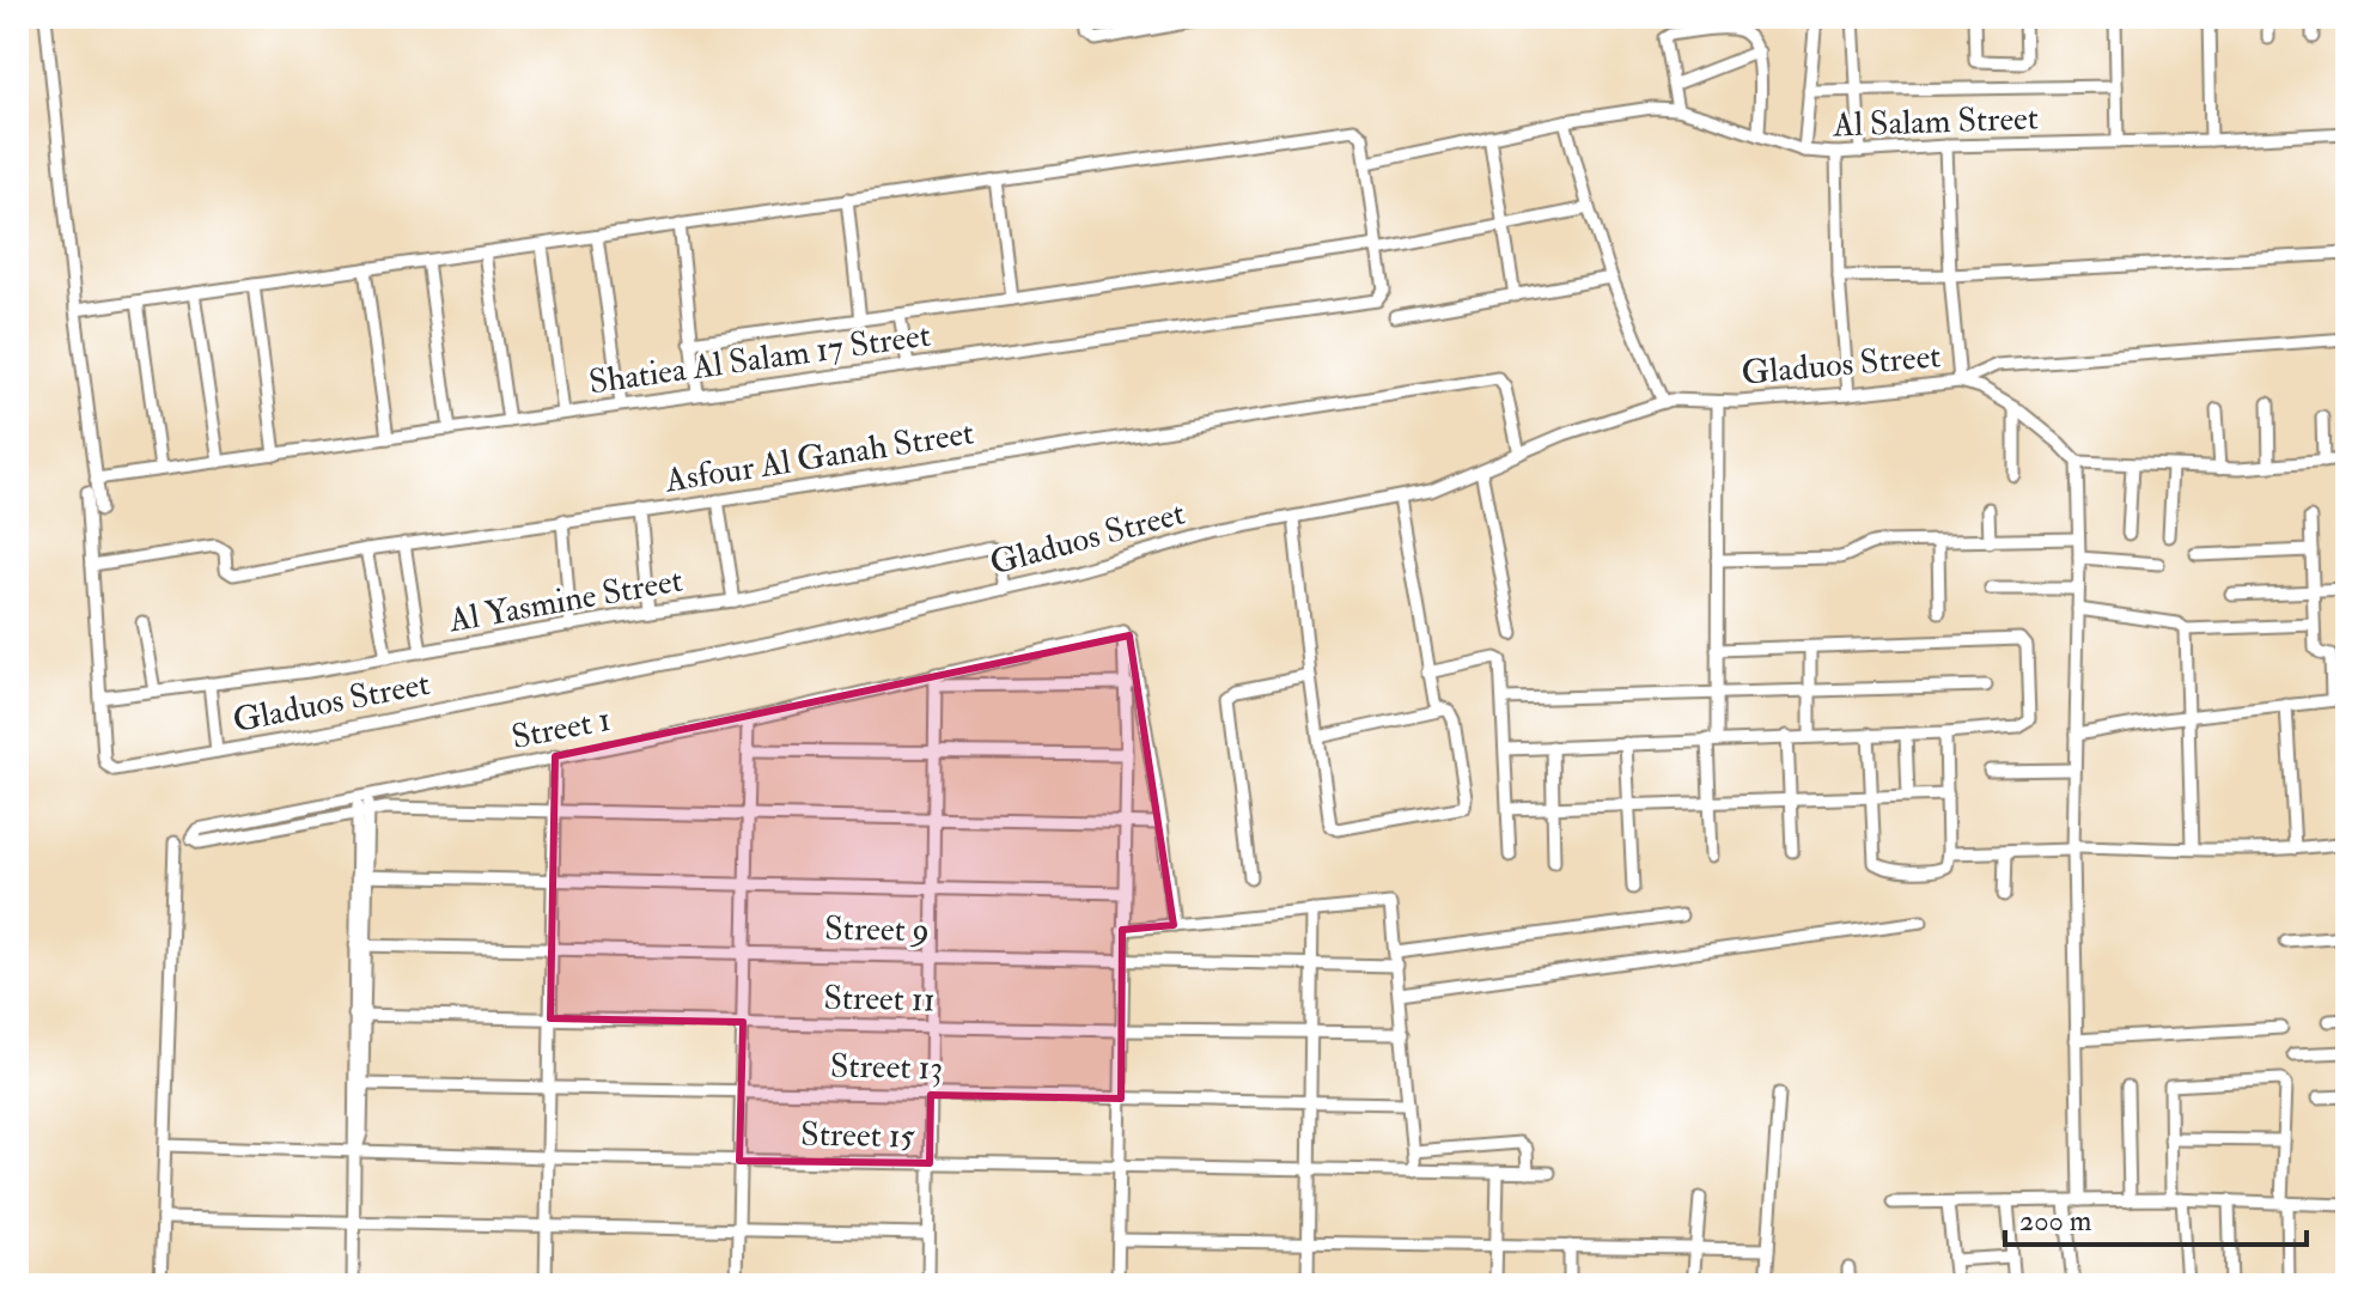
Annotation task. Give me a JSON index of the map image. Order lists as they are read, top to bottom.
{
  "streets": {
    "street": [
      "Al Salam Street",
      "Shatiea Al Salam 17 Street",
      "Gladuos Street",
      "Asfour Al Ganah Street",
      "Al Yasmine Street",
      "Street 1",
      "Street 9",
      "Street 11",
      "Street 13",
      "Street 15"
    ]
  },
  "crossings": [
    ["Gladuos Street", "Asfour Al Ganah Street"],
    ["Gladuos Street", "Al Yasmine Street"]
  ],
  "scale_bar": "200 m"
}
